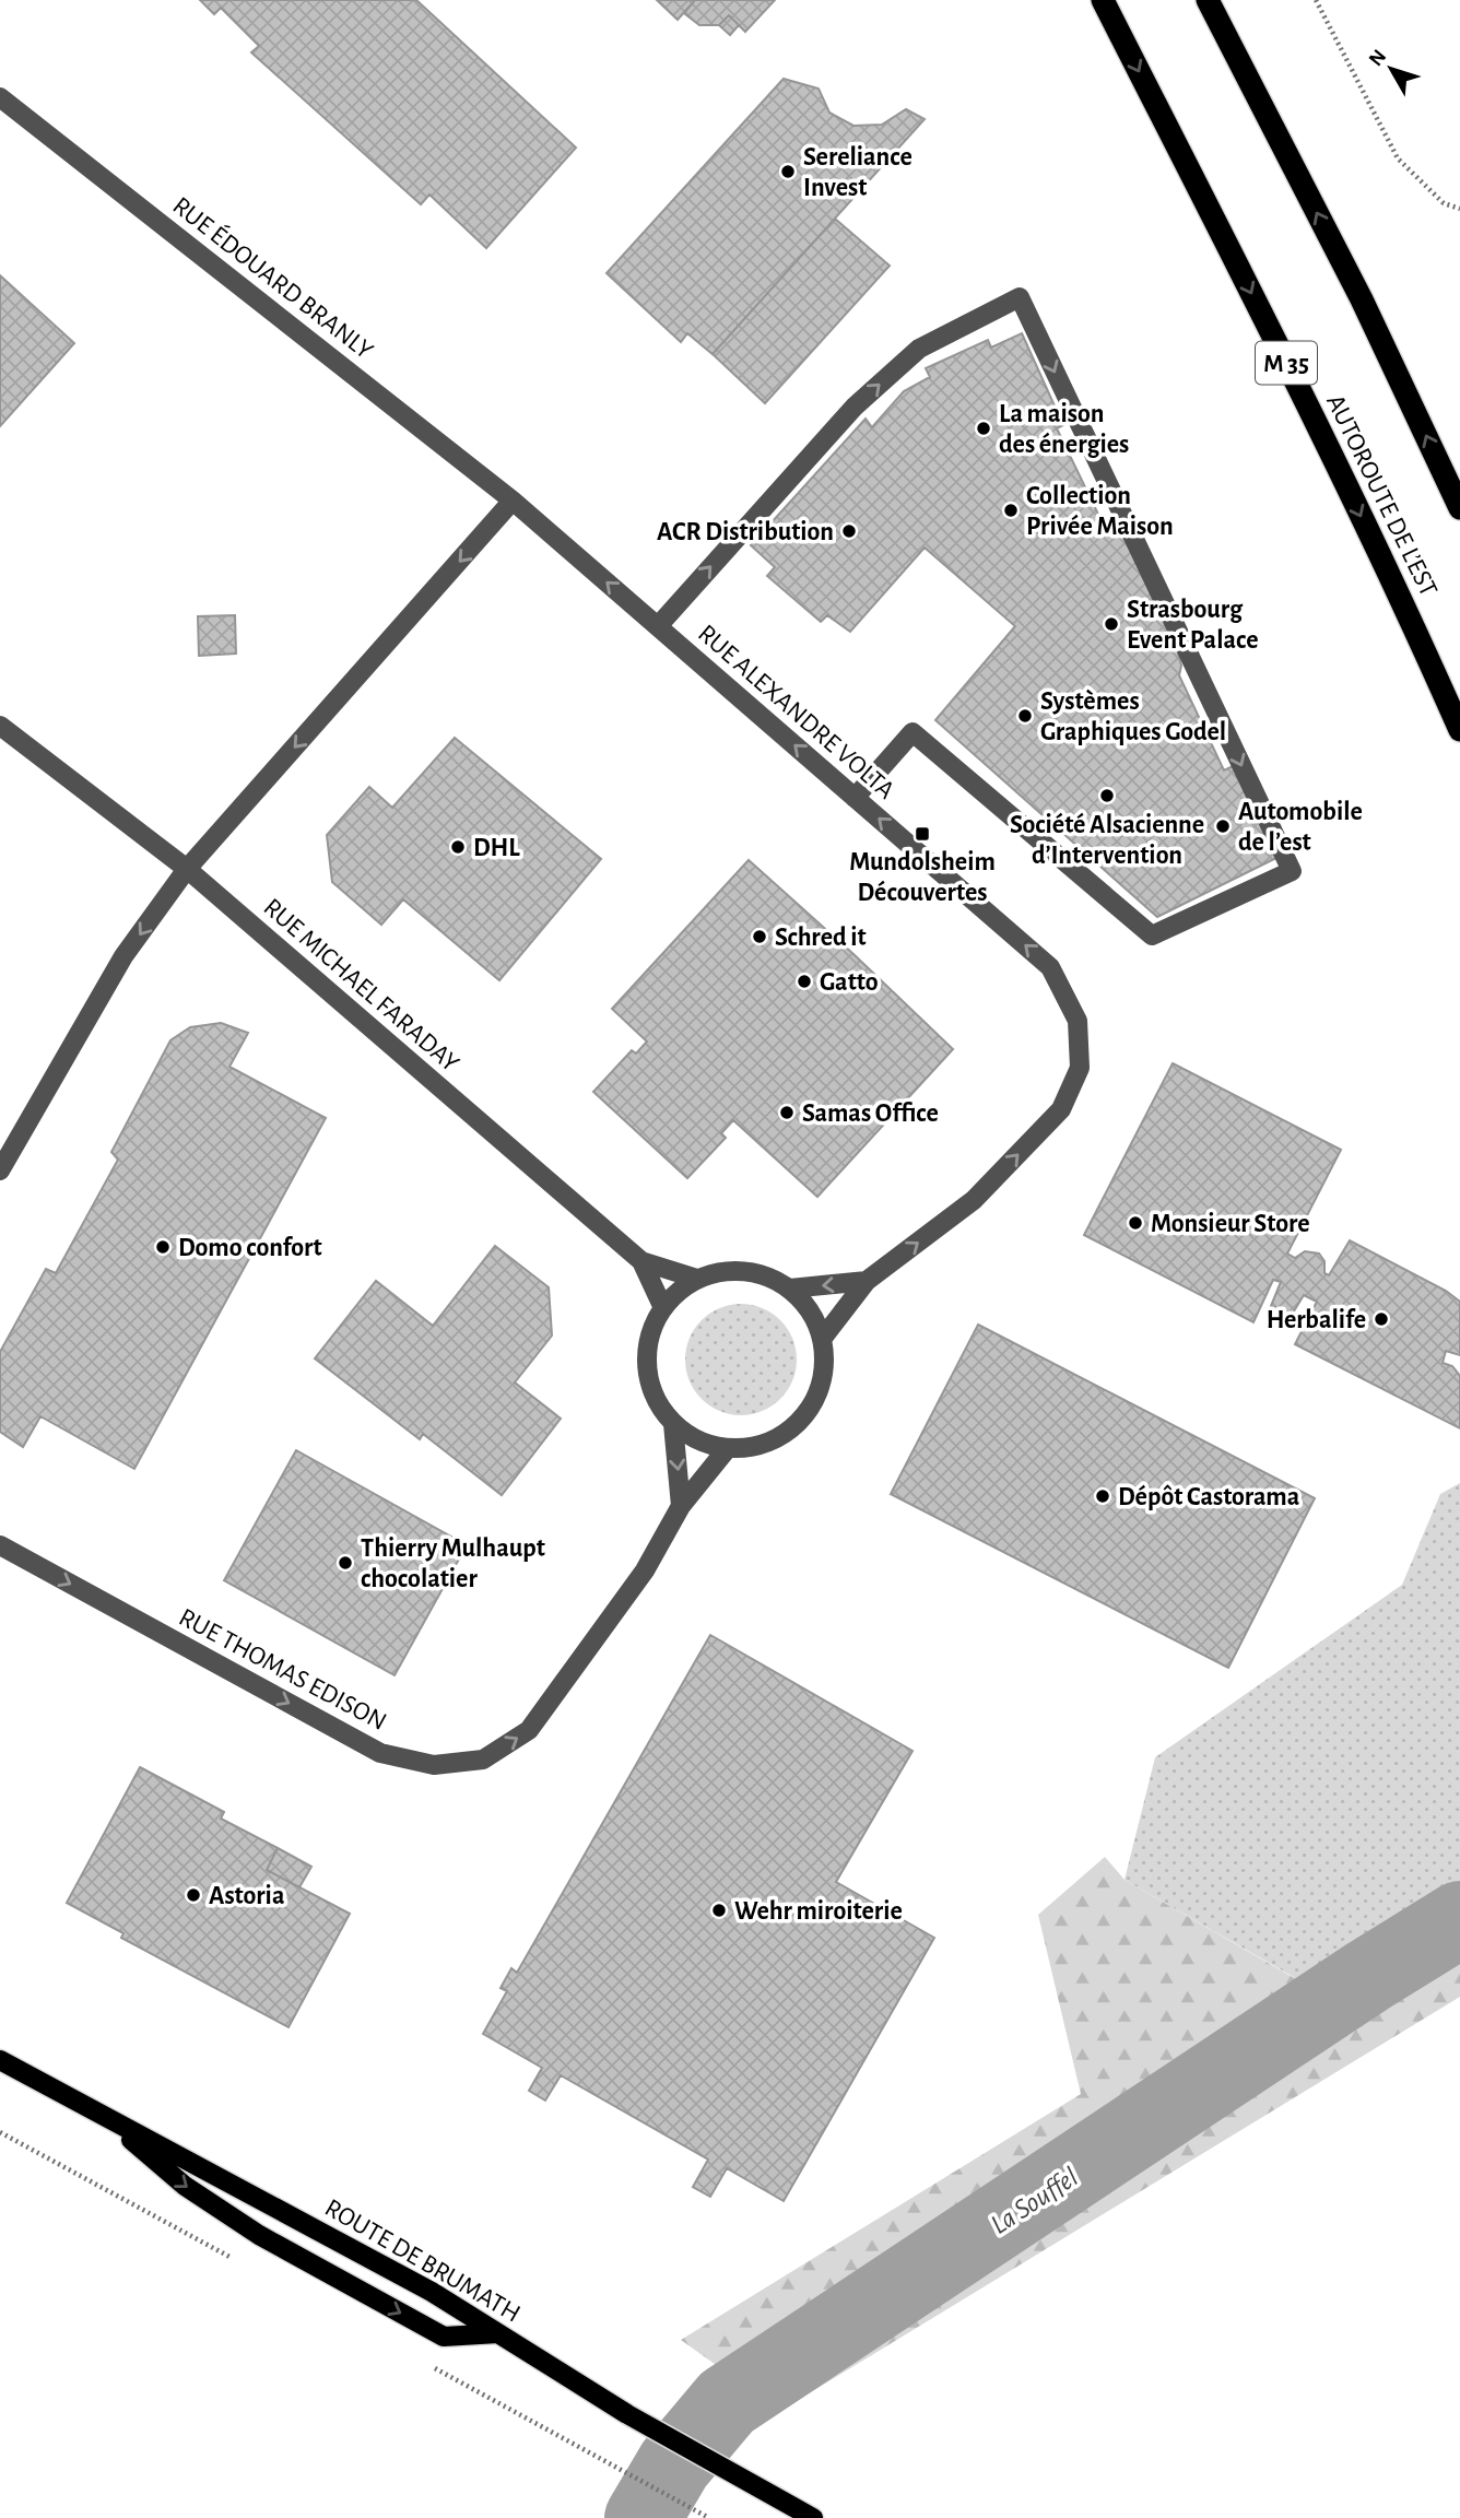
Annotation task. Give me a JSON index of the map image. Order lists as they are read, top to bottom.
{
  "streets": {
    "highway": ["M 35", "AUTOROUTE DE L’EST"],
    "main road": ["ROUTE DE BRUMATH"],
    "street": [
      "RUE ÉDOUARD BRANLY",
      "RUE ALEXANDRE VOLTA",
      "RUE MICHAEL FARADAY",
      "RUE THOMAS EDISON"
    ]
  },
  "crossings": [
    ["RUE ÉDOUARD BRANLY", "RUE ALEXANDRE VOLTA"],
    ["RUE ALEXANDRE VOLTA", "RUE MICHAEL FARADAY"],
    ["RUE ALEXANDRE VOLTA", "RUE THOMAS EDISON"],
    ["RUE MICHAEL FARADAY", "RUE THOMAS EDISON"]
  ],
  "water": ["La Souffel"],
  "places": {
    "other": [
      "Sereliance Invest",
      "La maison des énergies",
      "Collection Privée Maison",
      "ACR Distribution",
      "Strasbourg Event Palace",
      "Systèmes Graphiques Godel",
      "Société Alsacienne d’Intervention",
      "Automobile de l’est",
      "DHL",
      "Schred it",
      "Gatto",
      "Samas Office",
      "Monsieur Store",
      "Domo confort",
      "Herbalife",
      "Dépôt Castorama",
      "Thierry Mulhaupt chocolatier",
      "Astoria",
      "Wehr miroiterie"
    ],
    "transit": ["Mundolsheim Découvertes"]
  },
  "north": "top left"
}
